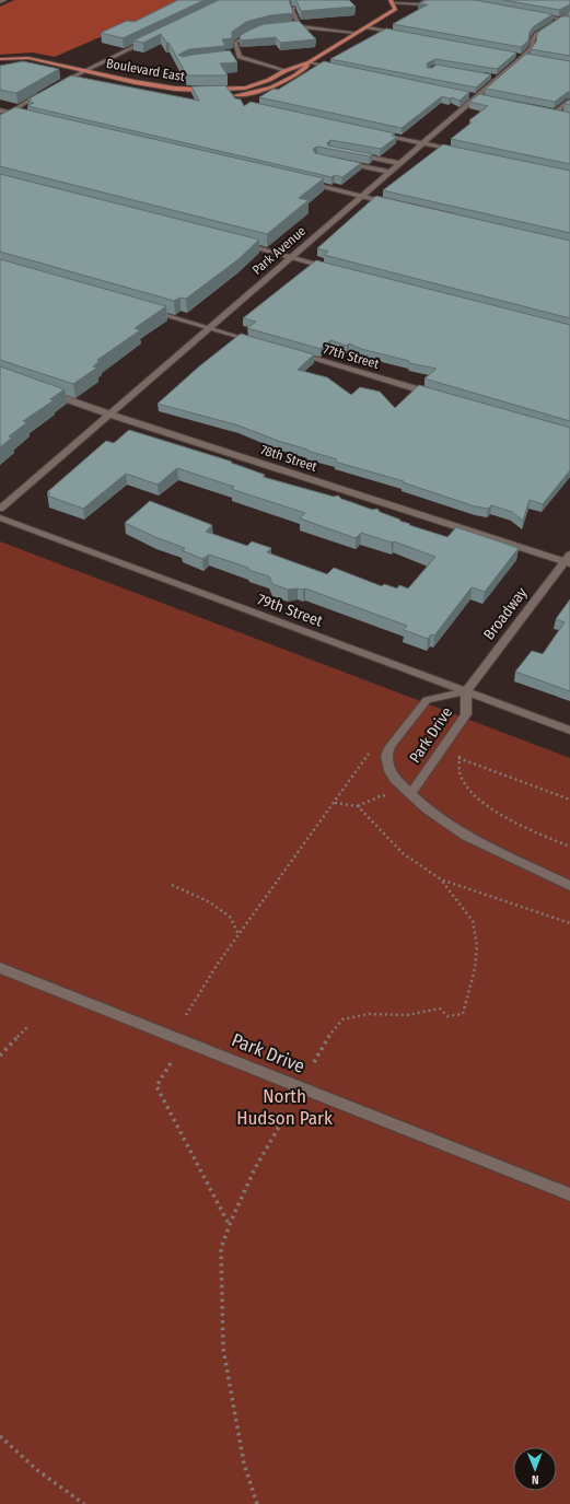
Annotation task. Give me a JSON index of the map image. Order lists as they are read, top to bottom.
{
  "streets": {
    "main road": ["Boulevard East"],
    "street": [
      "Park Avenue",
      "77th Street",
      "78th Street",
      "79th Street",
      "Broadway",
      "Park Drive"
    ]
  },
  "crossings": [
    ["Park Avenue", "78th Street"],
    ["78th Street", "Broadway"],
    ["79th Street", "Broadway"],
    ["79th Street", "Park Drive"],
    ["Broadway", "Park Drive"]
  ],
  "parks": ["North Hudson Park"],
  "north": "bottom"
}
